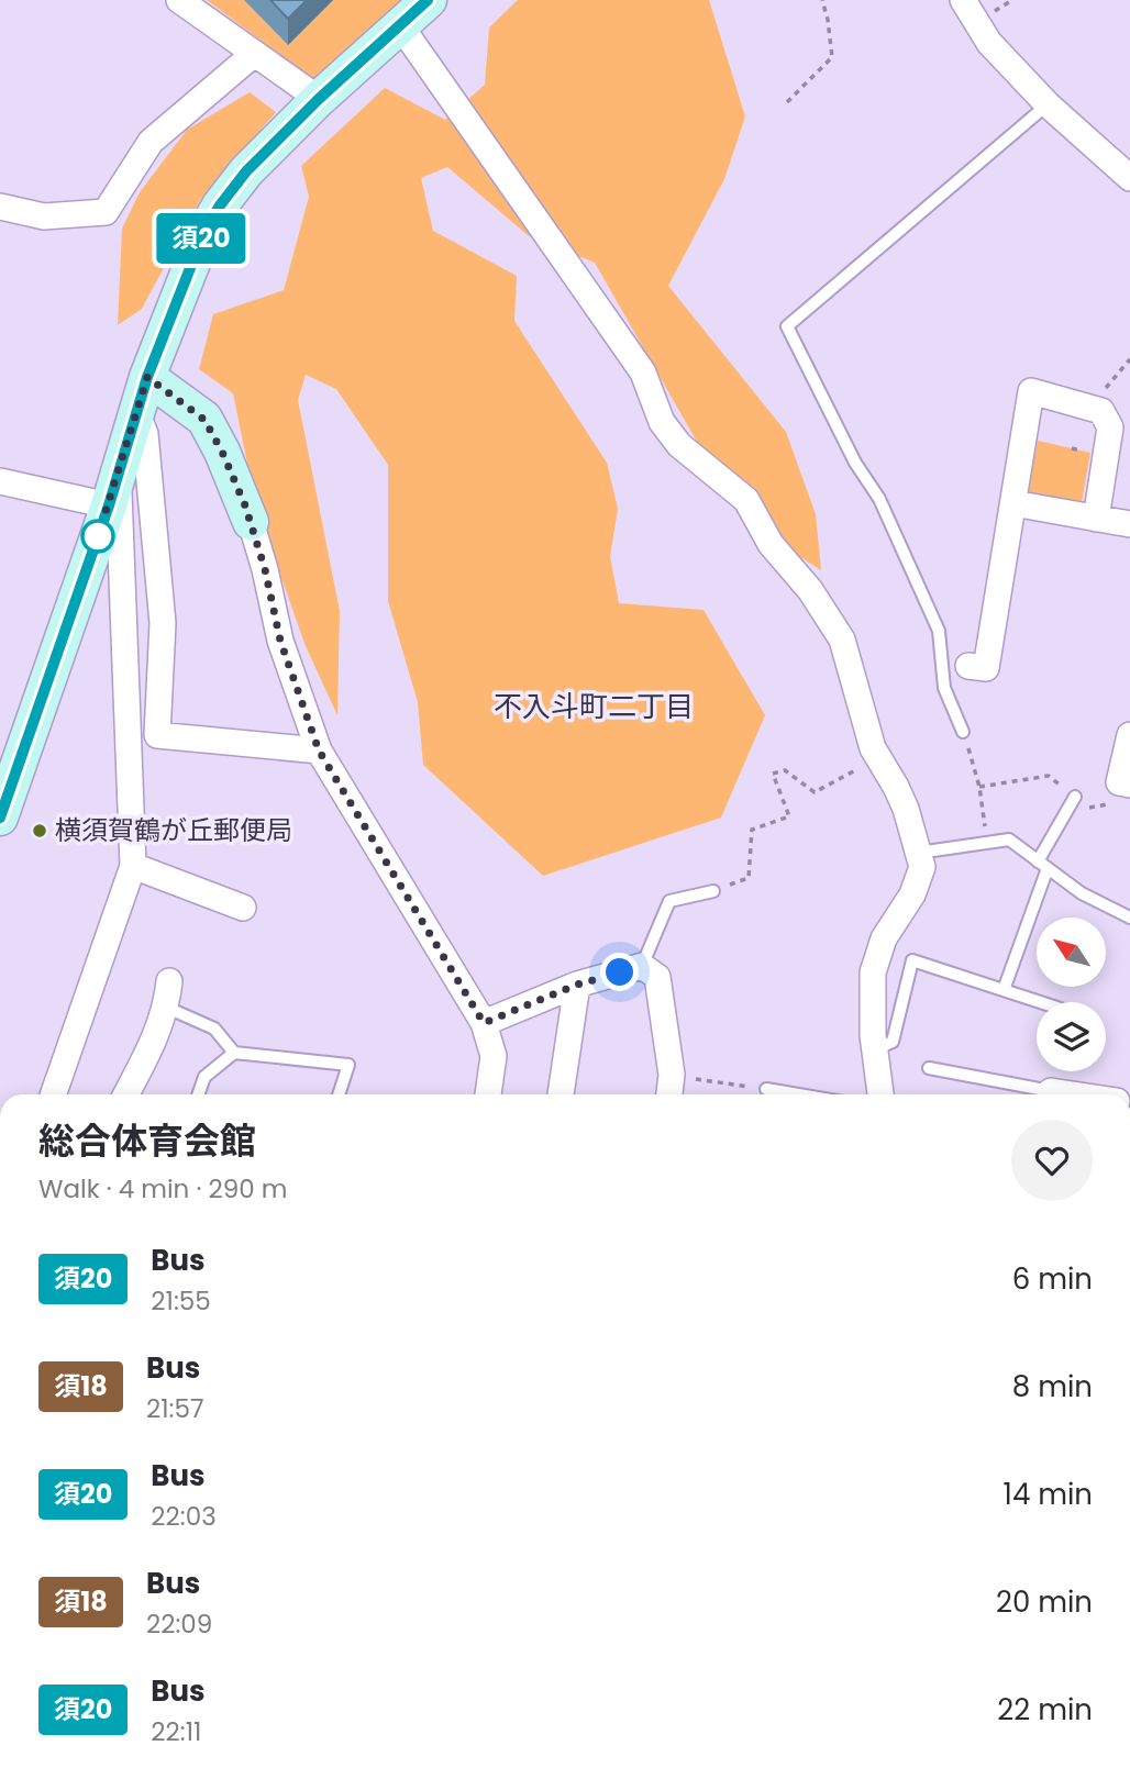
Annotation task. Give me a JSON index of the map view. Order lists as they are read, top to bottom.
{
  "districts": ["不入斗町二丁目"],
  "places": ["横須賀鶴が丘郵便局"],
  "lines": ["bus line 須20"],
  "north": "top left",
  "page": {
    "on_map": "須20",
    "heading": ["総合体育会館", "Walk · 4 min · 290 m"],
    "list": [
      {
        "mark": "須20",
        "name": "Bus",
        "note": "21:55",
        "value": "6 min"
      },
      {
        "mark": "須18",
        "name": "Bus",
        "note": "21:57",
        "value": "8 min"
      },
      {
        "mark": "須20",
        "name": "Bus",
        "note": "22:03",
        "value": "14 min"
      },
      {
        "mark": "須18",
        "name": "Bus",
        "note": "22:09",
        "value": "20 min"
      },
      {
        "mark": "須20",
        "name": "Bus",
        "note": "22:11",
        "value": "22 min"
      }
    ]
  }
}
